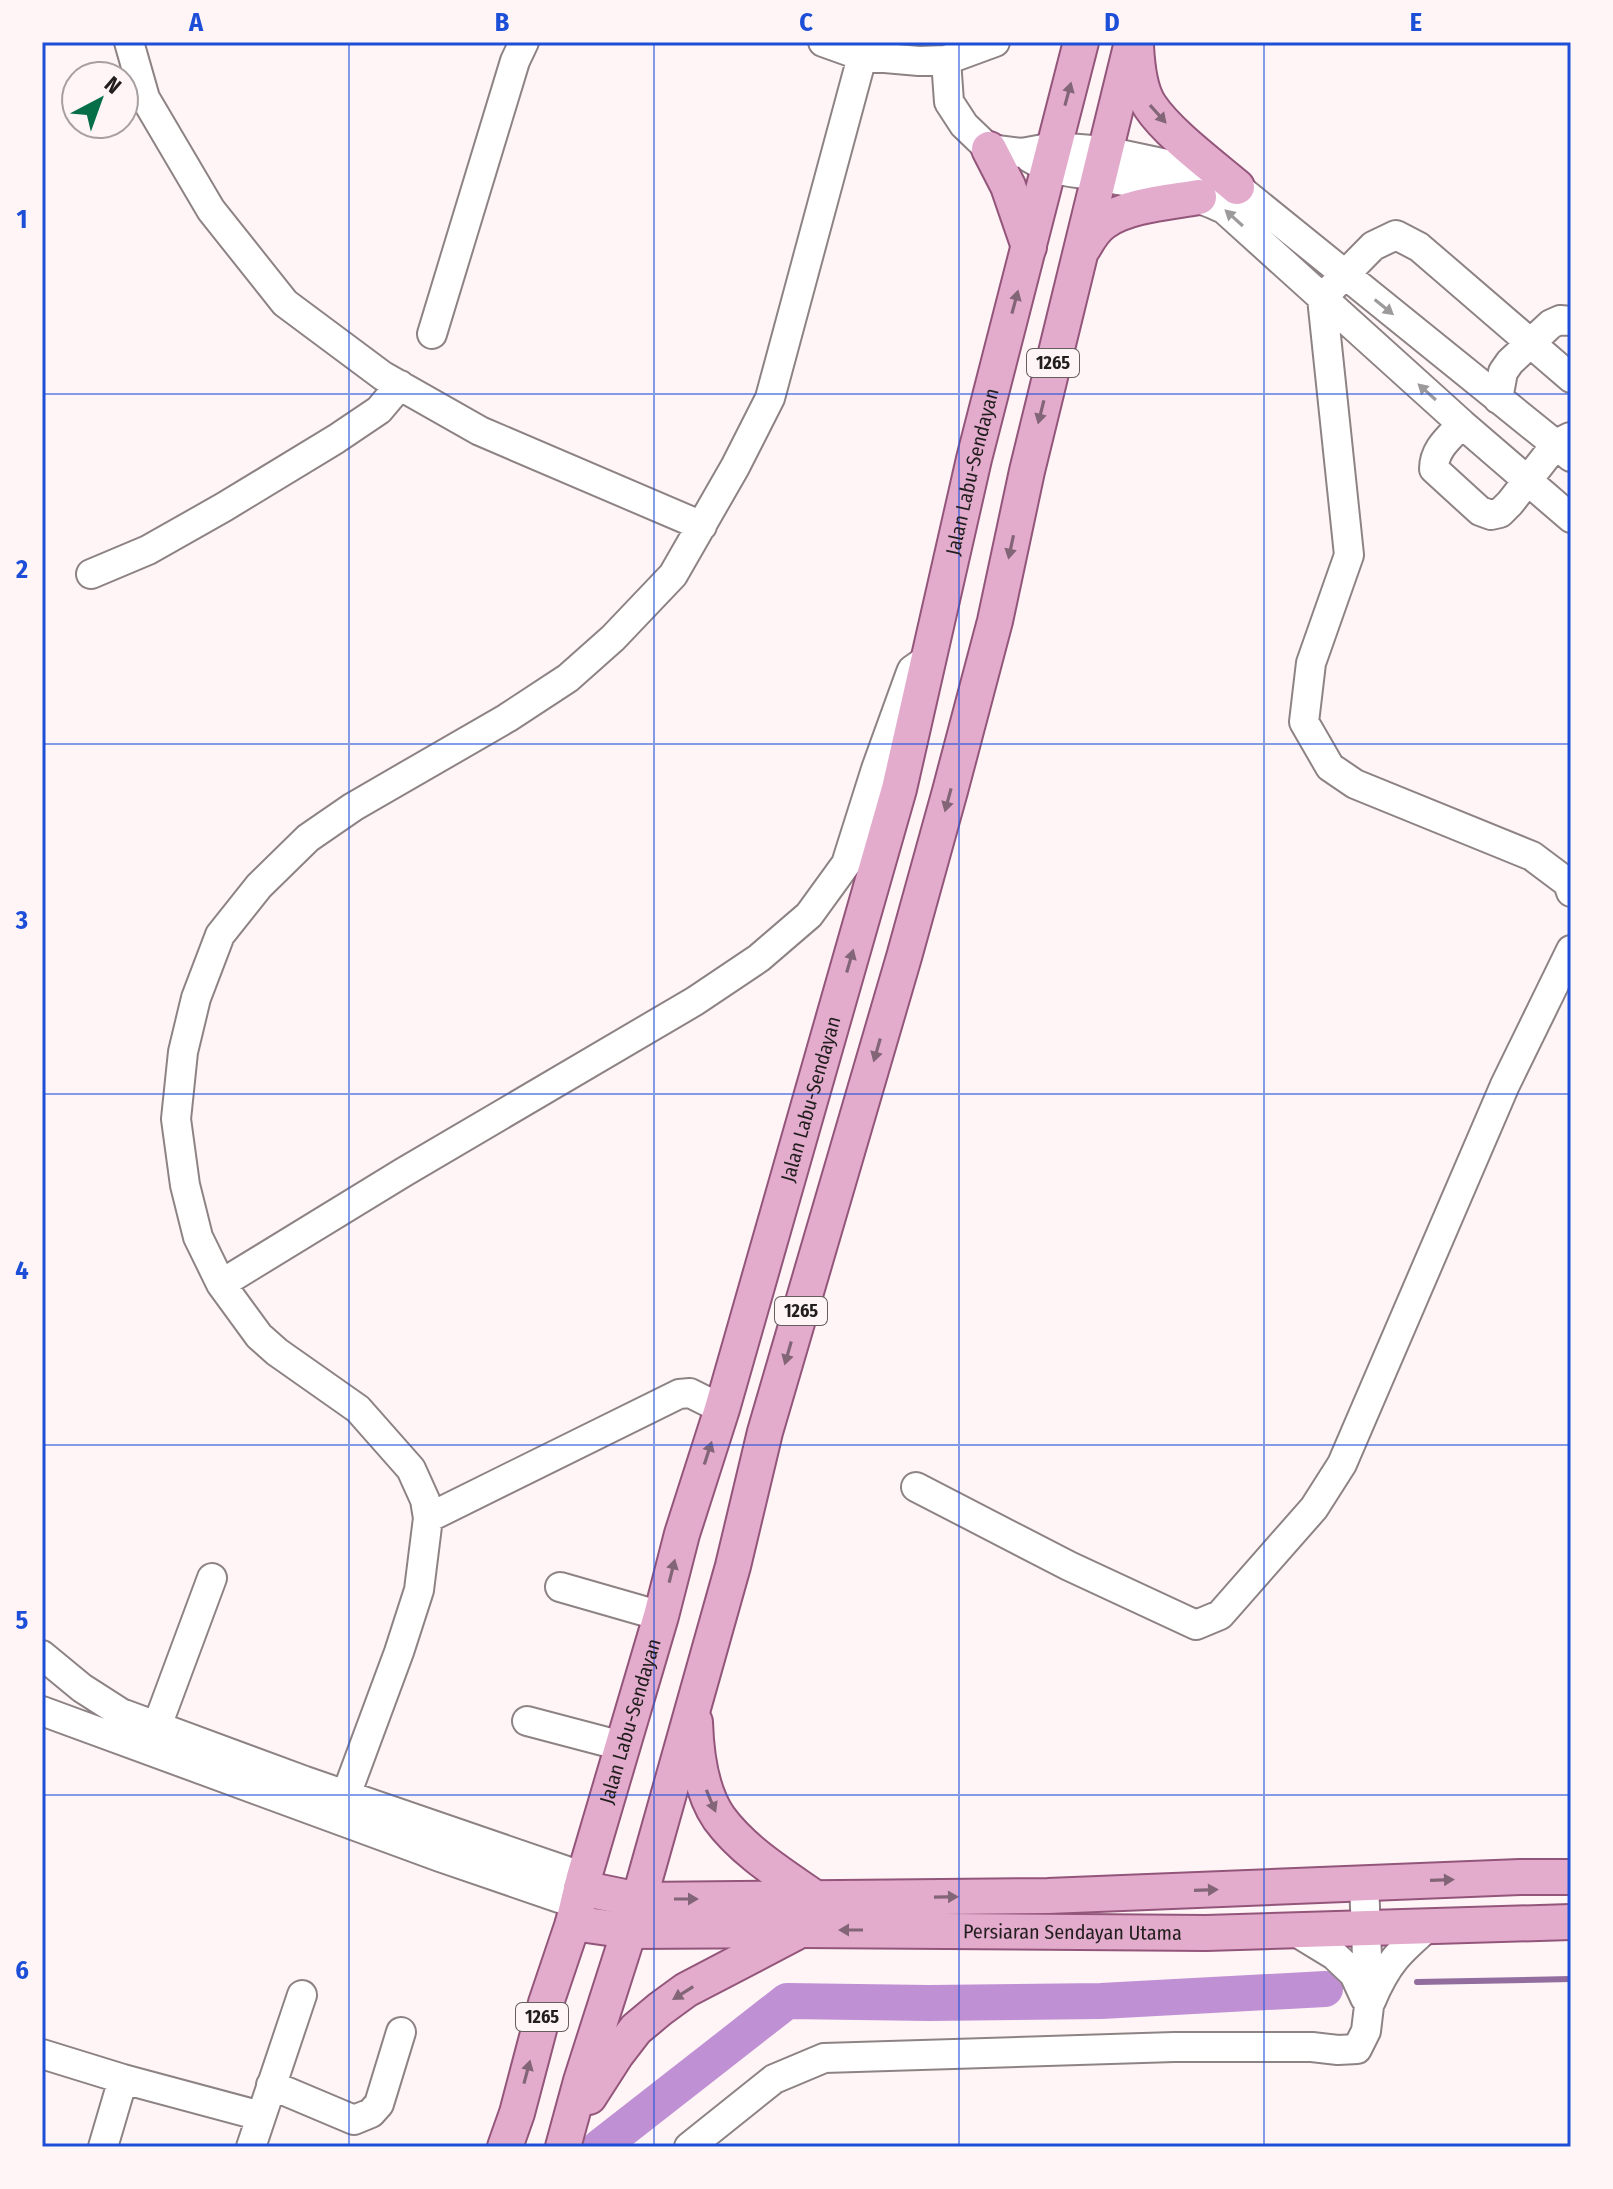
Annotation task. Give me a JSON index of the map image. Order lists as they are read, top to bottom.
{
  "streets": {
    "main road": ["1265", "Jalan Labu-Sendayan", "Persiaran Sendayan Utama"]
  },
  "crossings": [
    ["1265", "Persiaran Sendayan Utama"],
    ["Jalan Labu-Sendayan", "Persiaran Sendayan Utama"]
  ],
  "north": "top right",
  "grid": {
    "columns": [
      "A",
      "B",
      "C",
      "D",
      "E"
    ],
    "rows": [
      "1",
      "2",
      "3",
      "4",
      "5",
      "6"
    ]
  }
}
